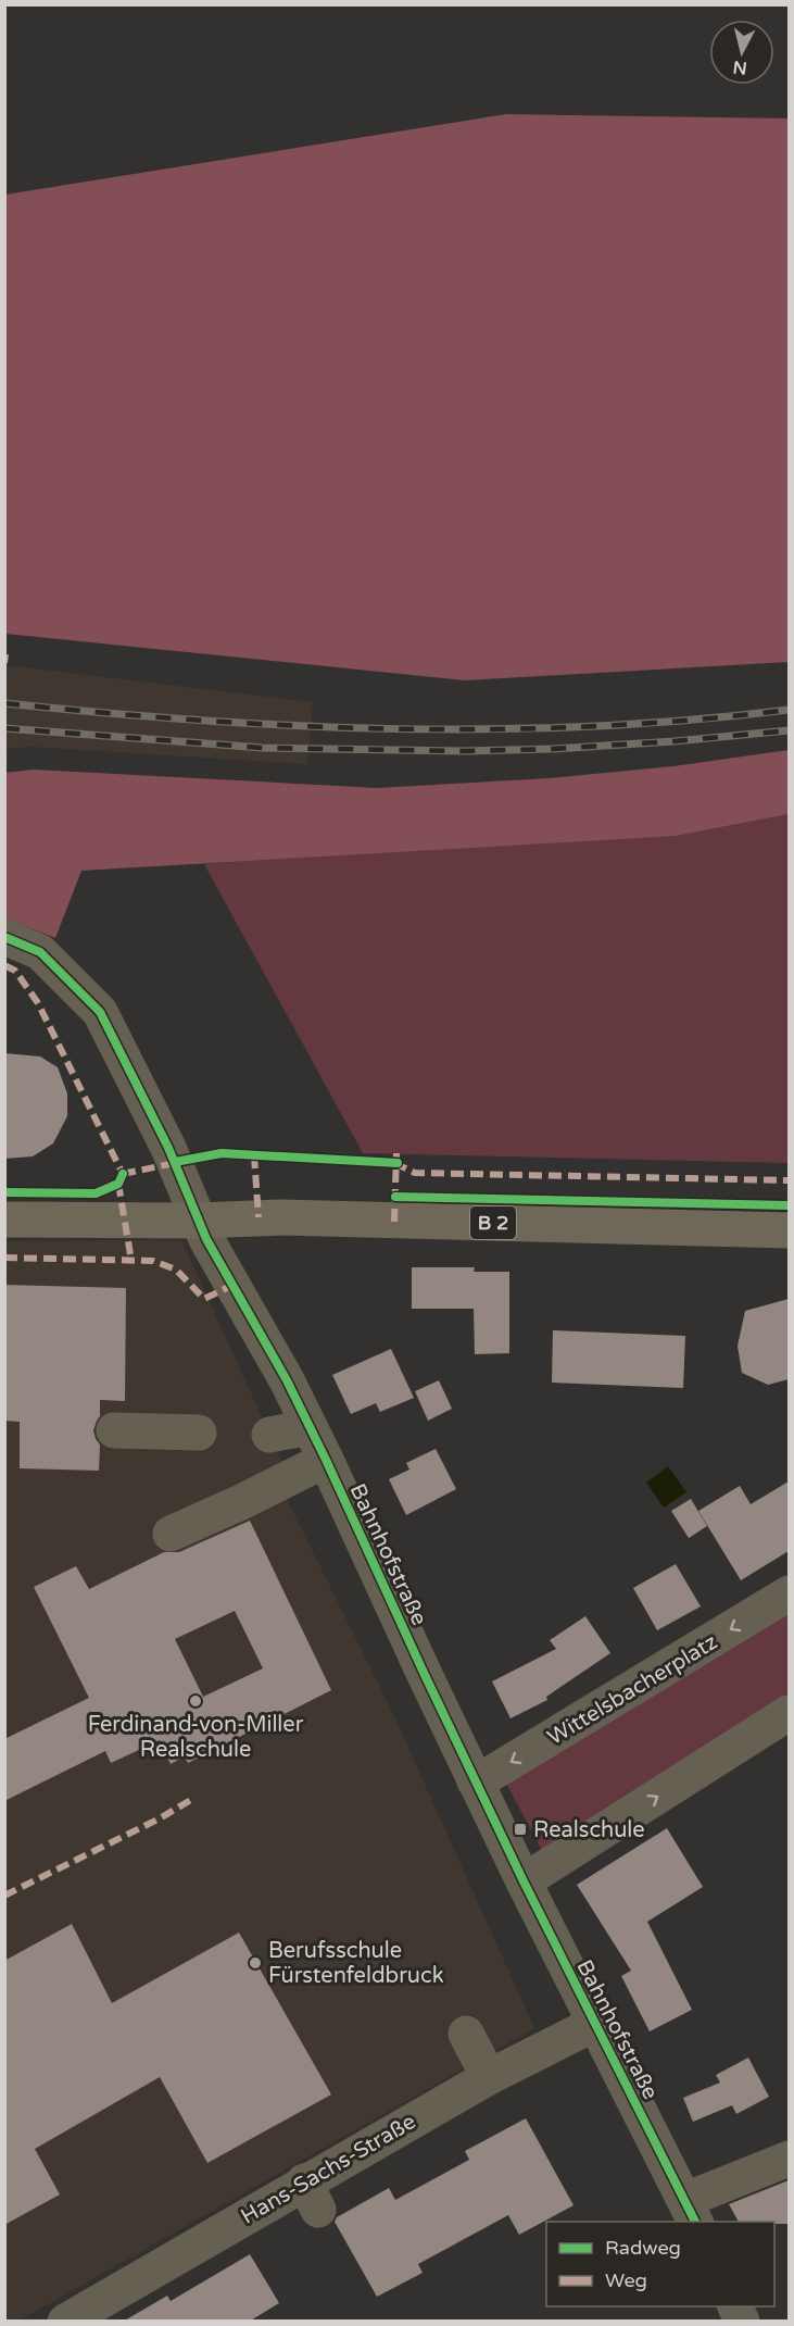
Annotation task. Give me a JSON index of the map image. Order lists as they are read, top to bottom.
{
  "streets": {
    "main road": ["B 2"],
    "street": ["Bahnhofstraße", "Wittelsbacherplatz", "Hans-Sachs-Straße"]
  },
  "crossings": [
    ["B 2", "Bahnhofstraße"],
    ["Bahnhofstraße", "Wittelsbacherplatz"],
    ["Bahnhofstraße", "Hans-Sachs-Straße"]
  ],
  "places": {
    "other": ["Ferdinand-von-Miller Realschule", "Berufsschule Fürstenfeldbruck"],
    "transit": ["Realschule"]
  },
  "legend": ["Radweg", "Weg"],
  "north": "bottom"
}
